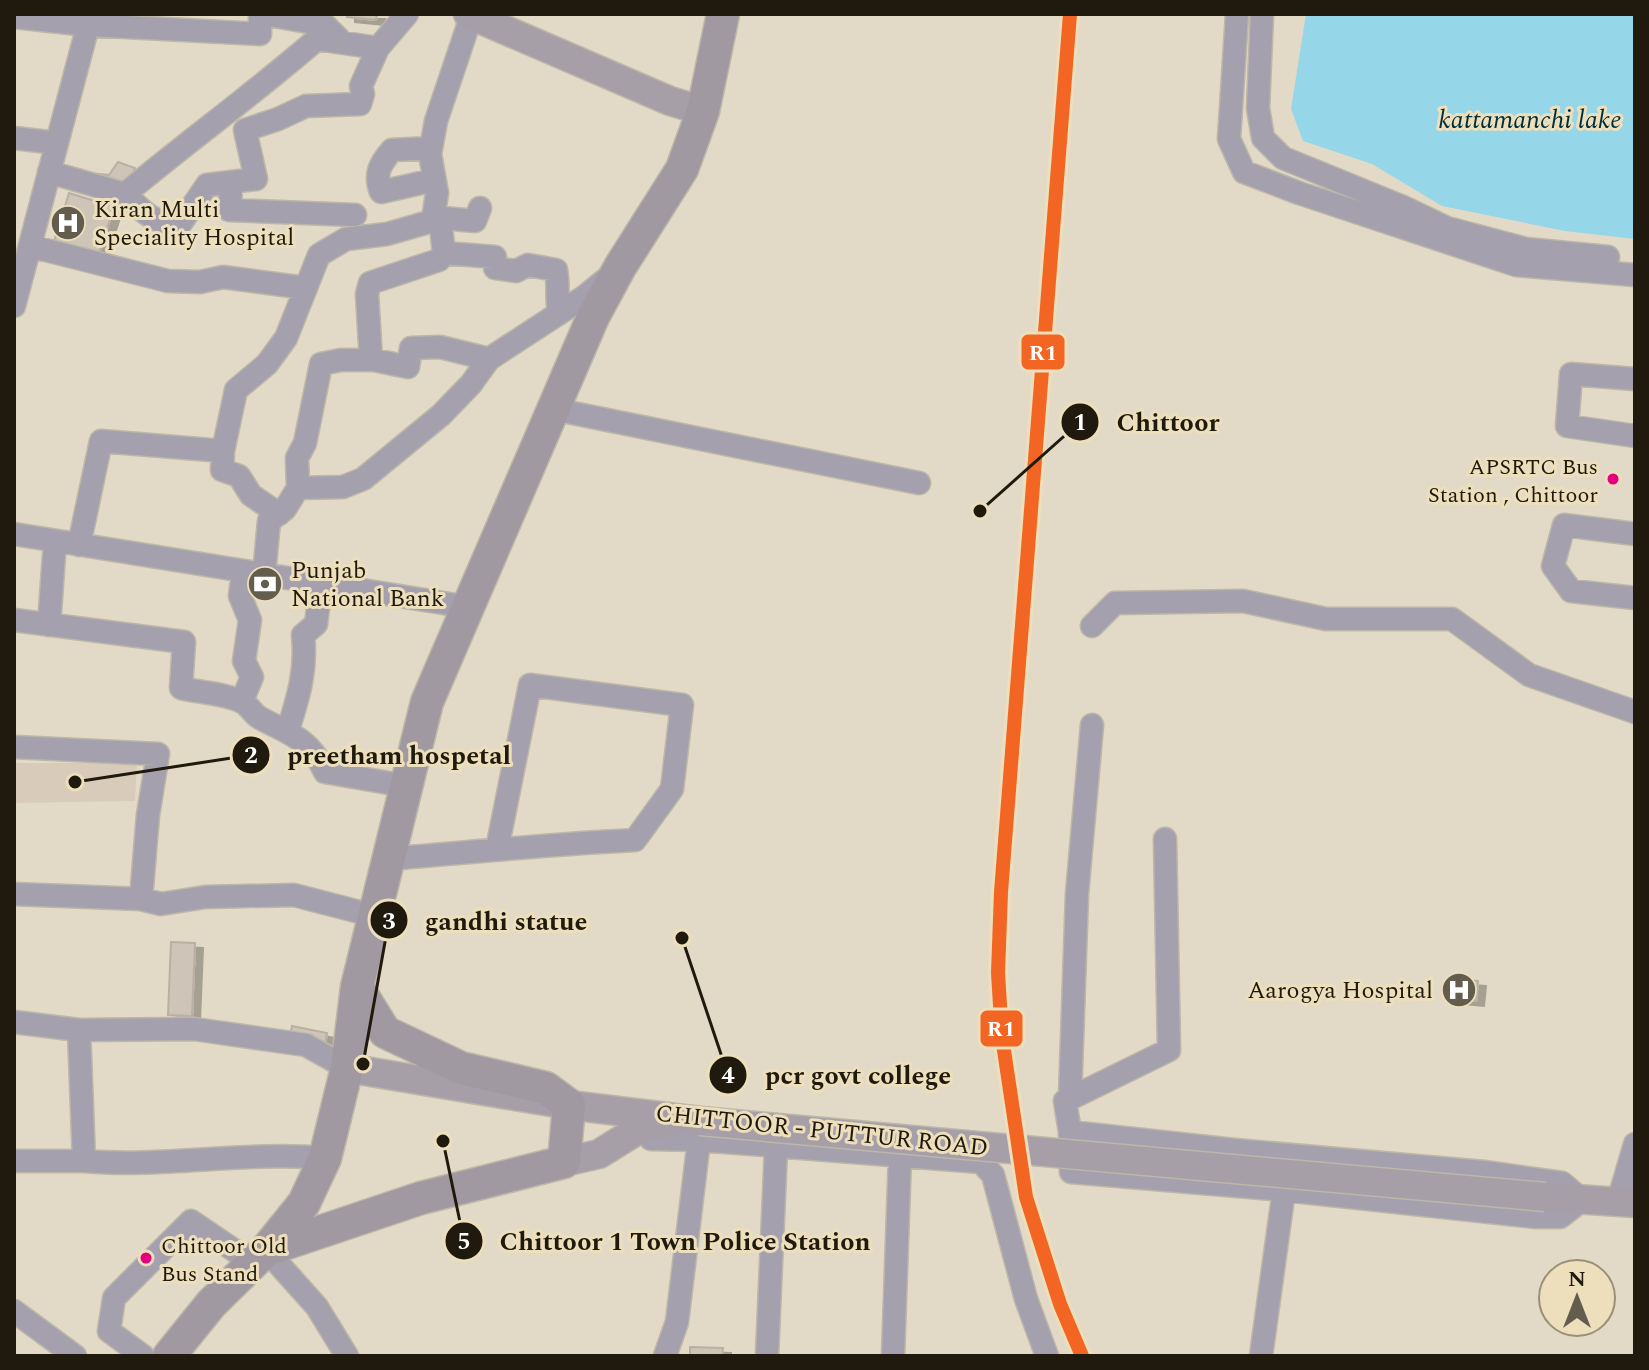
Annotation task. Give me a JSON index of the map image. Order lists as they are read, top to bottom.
{
  "streets": {
    "main road": ["CHITTOOR - PUTTUR ROAD"]
  },
  "water": ["kattamanchi lake"],
  "places": {
    "hospital": ["Kiran Multi Speciality Hospital", "Aarogya Hospital"],
    "other": [
      "APSRTC Bus Station , Chittoor",
      "Chittoor",
      "preetham hospetal",
      "pcr govt college",
      "gandhi statue",
      "Chittoor 1 Town Police Station",
      "Chittoor Old Bus Stand"
    ],
    "bank": ["Punjab National Bank"]
  },
  "lines": ["transit line R1"],
  "north": "top"
}
